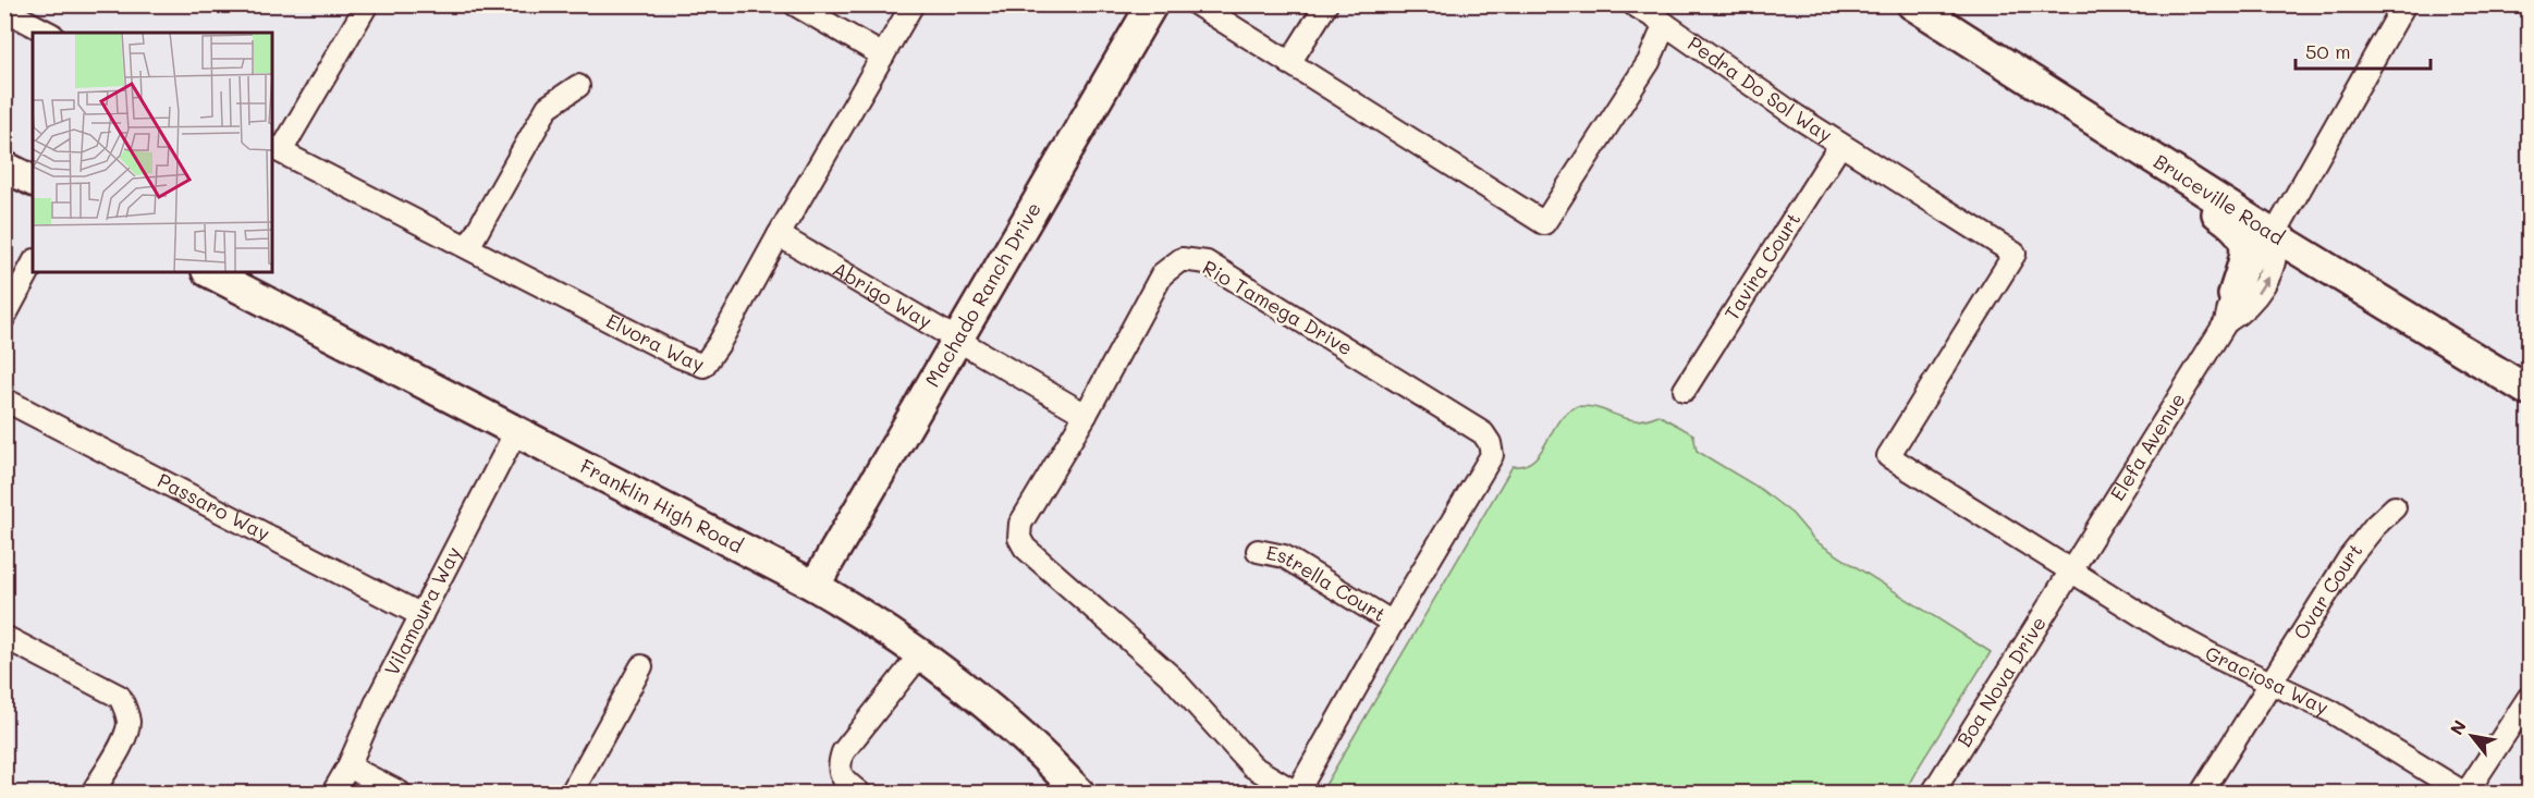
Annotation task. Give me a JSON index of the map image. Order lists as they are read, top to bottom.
{
  "streets": {
    "street": [
      "Pedra Do Sol Way",
      "Bruceville Road",
      "Tavira Court",
      "Abrigo Way",
      "Machado Ranch Drive",
      "Rio Tamega Drive",
      "Elvora Way",
      "Elefa Avenue",
      "Franklin High Road",
      "Passaro Way",
      "Estrella Court",
      "Ovar Court",
      "Vilamoura Way",
      "Graciosa Way",
      "Boa Nova Drive"
    ]
  },
  "crossings": [
    ["Pedra Do Sol Way", "Tavira Court"],
    ["Pedra Do Sol Way", "Elefa Avenue"],
    ["Pedra Do Sol Way", "Graciosa Way"],
    ["Pedra Do Sol Way", "Boa Nova Drive"],
    ["Bruceville Road", "Elefa Avenue"],
    ["Abrigo Way", "Machado Ranch Drive"],
    ["Abrigo Way", "Rio Tamega Drive"],
    ["Abrigo Way", "Elvora Way"],
    ["Machado Ranch Drive", "Franklin High Road"],
    ["Rio Tamega Drive", "Estrella Court"],
    ["Elefa Avenue", "Graciosa Way"],
    ["Elefa Avenue", "Boa Nova Drive"],
    ["Franklin High Road", "Vilamoura Way"],
    ["Passaro Way", "Vilamoura Way"],
    ["Ovar Court", "Graciosa Way"],
    ["Graciosa Way", "Boa Nova Drive"]
  ],
  "scale_bar": "50 m",
  "north": "top left"
}
